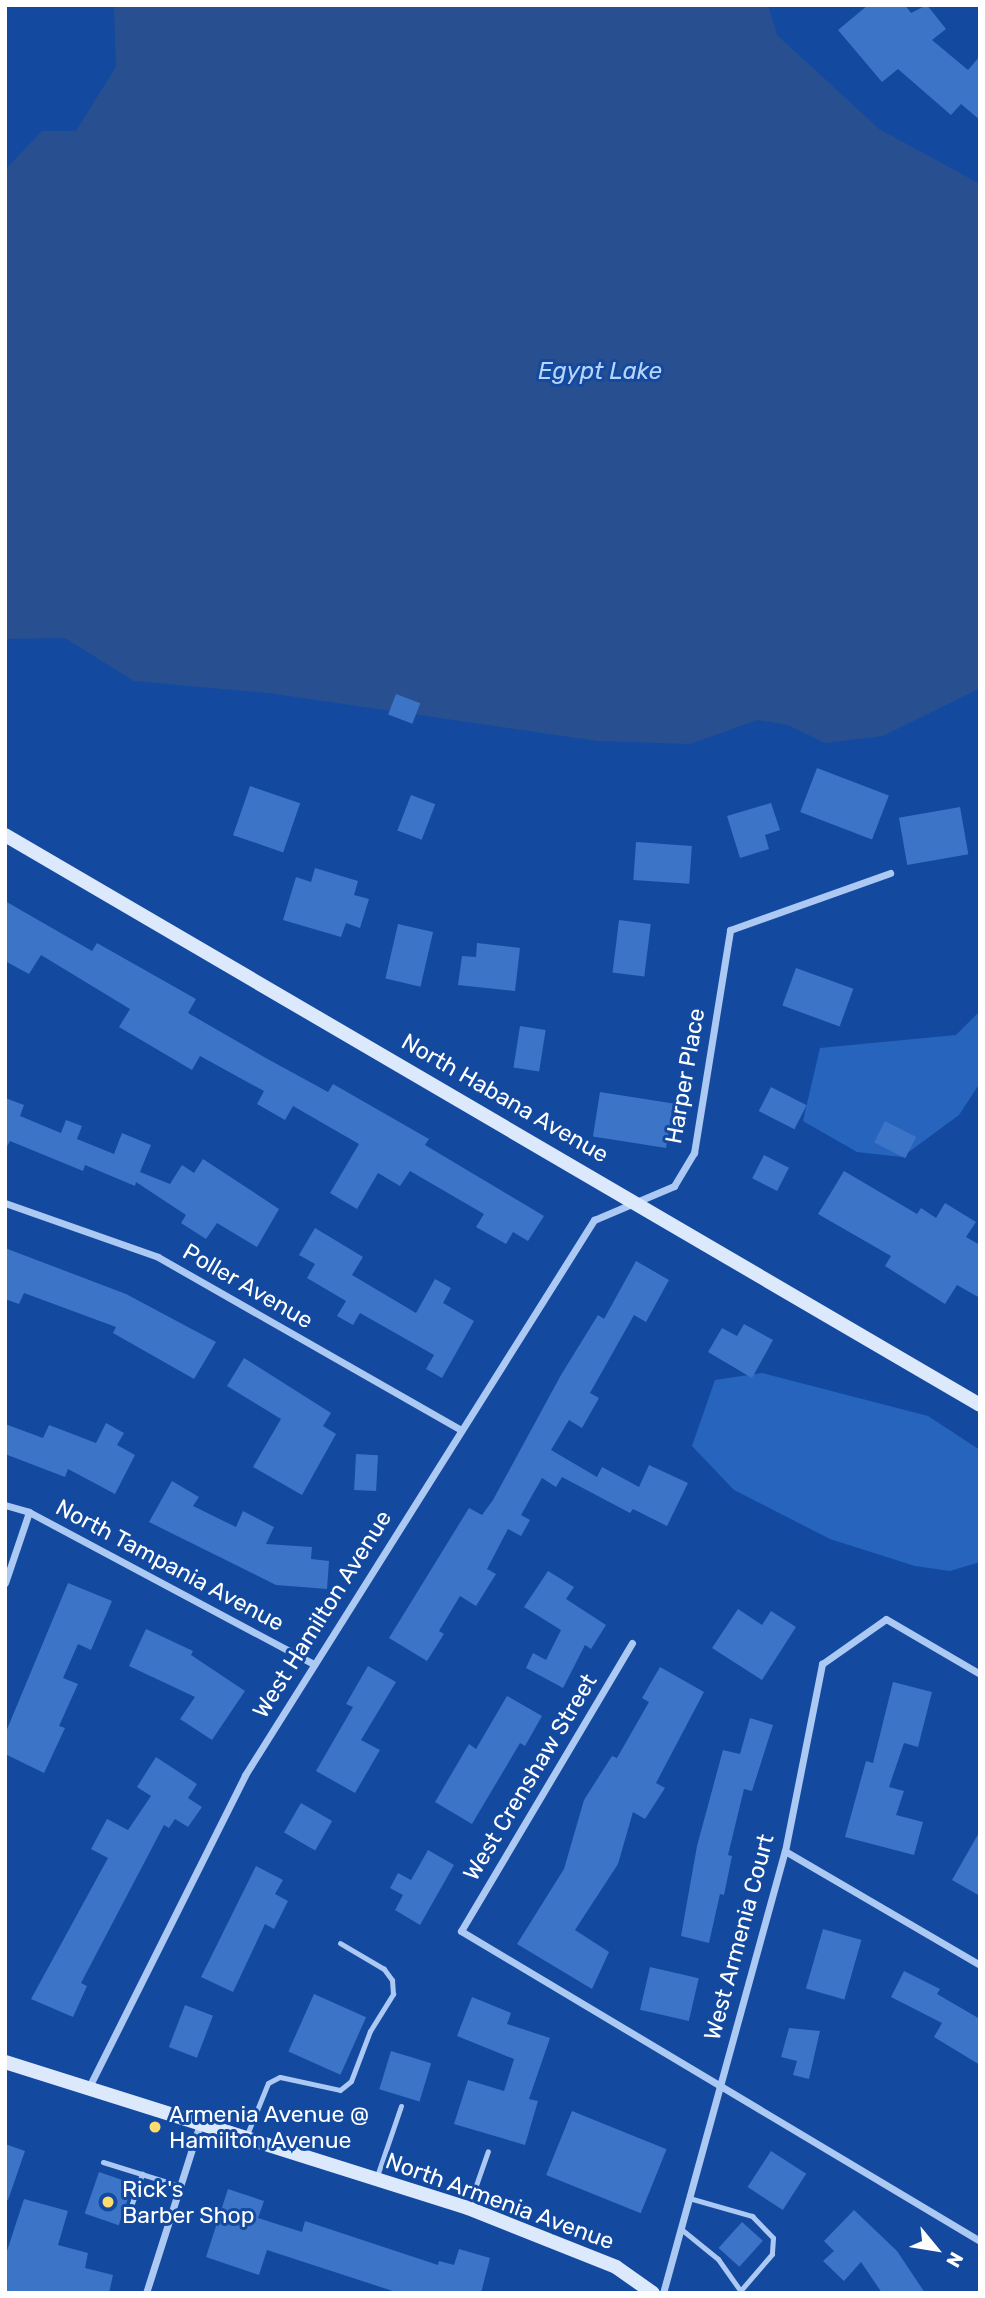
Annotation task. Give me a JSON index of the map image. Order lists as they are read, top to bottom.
{
  "streets": {
    "street": [
      "Harper Place",
      "North Habana Avenue",
      "Poller Avenue",
      "North Tampania Avenue",
      "West Hamilton Avenue",
      "West Crenshaw Street",
      "West Armenia Court",
      "North Armenia Avenue"
    ]
  },
  "crossings": [
    ["Harper Place", "North Habana Avenue"],
    ["Harper Place", "West Hamilton Avenue"],
    ["North Habana Avenue", "West Hamilton Avenue"],
    ["Poller Avenue", "West Hamilton Avenue"],
    ["North Tampania Avenue", "West Hamilton Avenue"],
    ["West Hamilton Avenue", "North Armenia Avenue"],
    ["West Crenshaw Street", "West Armenia Court"]
  ],
  "water": ["Egypt Lake"],
  "places": ["Armenia Avenue @ Hamilton Avenue", "Rick's Barber Shop"],
  "north": "bottom right"
}
